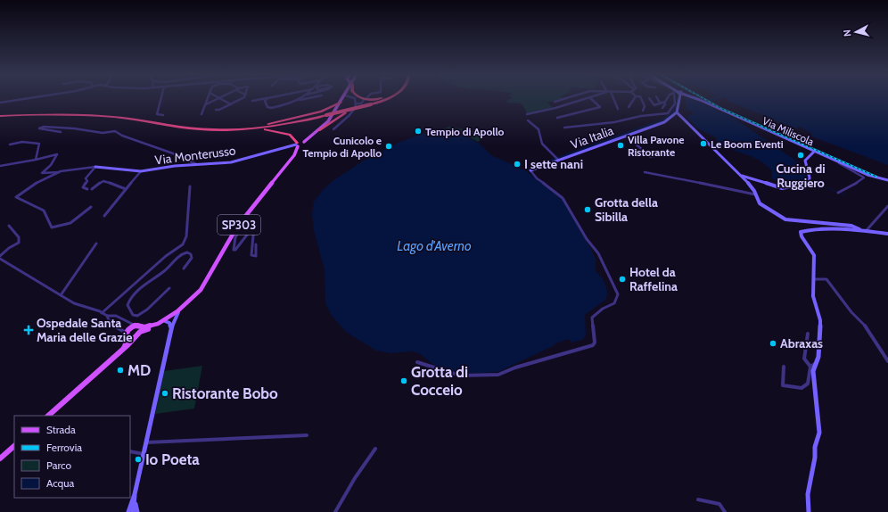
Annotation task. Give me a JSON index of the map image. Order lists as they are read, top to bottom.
{
  "streets": {
    "main road": ["SP303"],
    "street": ["Via Miliscola", "Via Italia", "Via Monterusso"]
  },
  "crossings": [
    ["Via Monterusso", "SP303"]
  ],
  "water": ["Lago d'Averno"],
  "places": {
    "other": [
      "Tempio di Apollo",
      "Le Boom Eventi",
      "Villa Pavone Ristorante",
      "Cunicolo e Tempio di Apollo",
      "Cucina di Ruggiero",
      "I sette nani",
      "Grotta della Sibilla",
      "Hotel da Raffelina",
      "Abraxas",
      "MD",
      "Grotta di Cocceio",
      "Ristorante Bobo",
      "Io Poeta"
    ],
    "health": ["Ospedale Santa Maria delle Grazie"]
  },
  "legend": [
    "Strada",
    "Ferrovia",
    "Parco",
    "Acqua"
  ],
  "north": "left"
}
